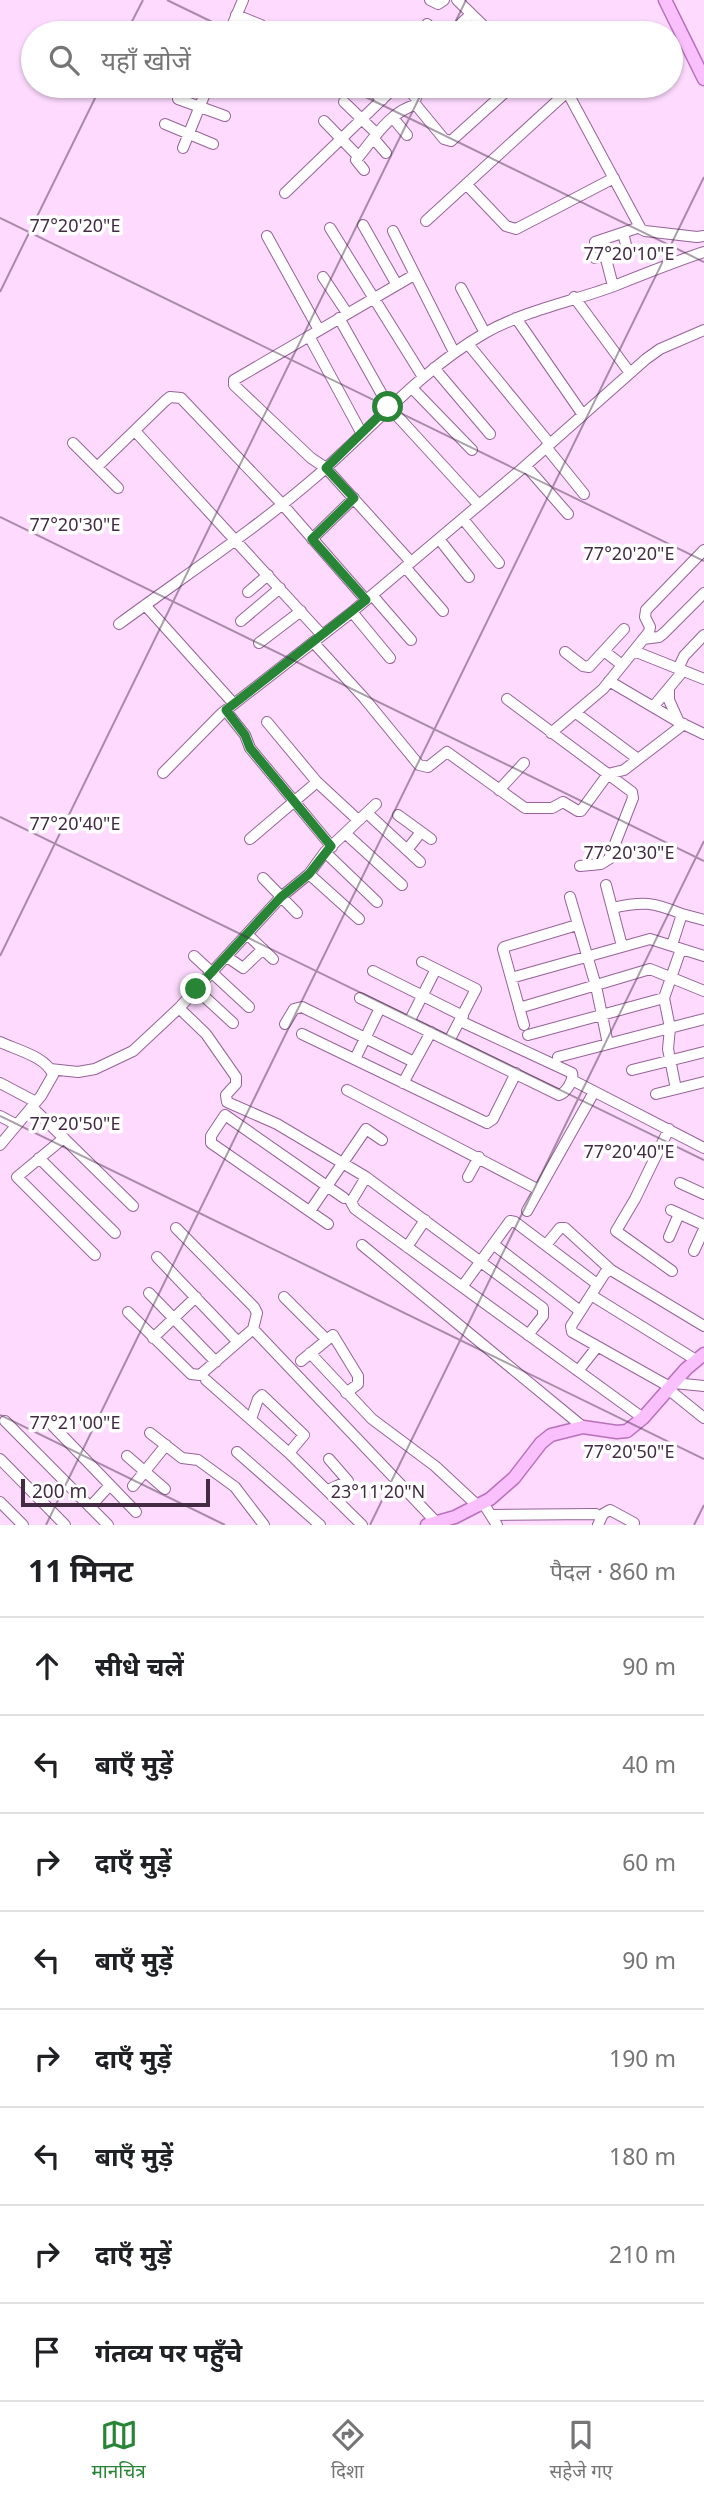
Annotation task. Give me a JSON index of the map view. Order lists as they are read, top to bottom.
{
  "scale_bar": "200 m",
  "page": {
    "search": "यहाँ खोजें",
    "scale": "200 m",
    "heading": ["11 मिनट", "पैदल · 860 m"],
    "list": [
      ["सीधे चलें", "90 m"],
      ["बाएँ मुड़ें", "40 m"],
      ["दाएँ मुड़ें", "60 m"],
      ["बाएँ मुड़ें", "90 m"],
      ["दाएँ मुड़ें", "190 m"],
      ["बाएँ मुड़ें", "180 m"],
      ["दाएँ मुड़ें", "210 m"],
      "गंतव्य पर पहुँचे"
    ],
    "nav": ["मानचित्र", "दिशा", "सहेजे गए"]
  },
  "coordinates": [
    "77°20'20\"E",
    "77°20'10\"E",
    "77°20'30\"E",
    "77°20'40\"E",
    "77°20'50\"E",
    "77°21'00\"E",
    "23°11'20\"N"
  ]
}
